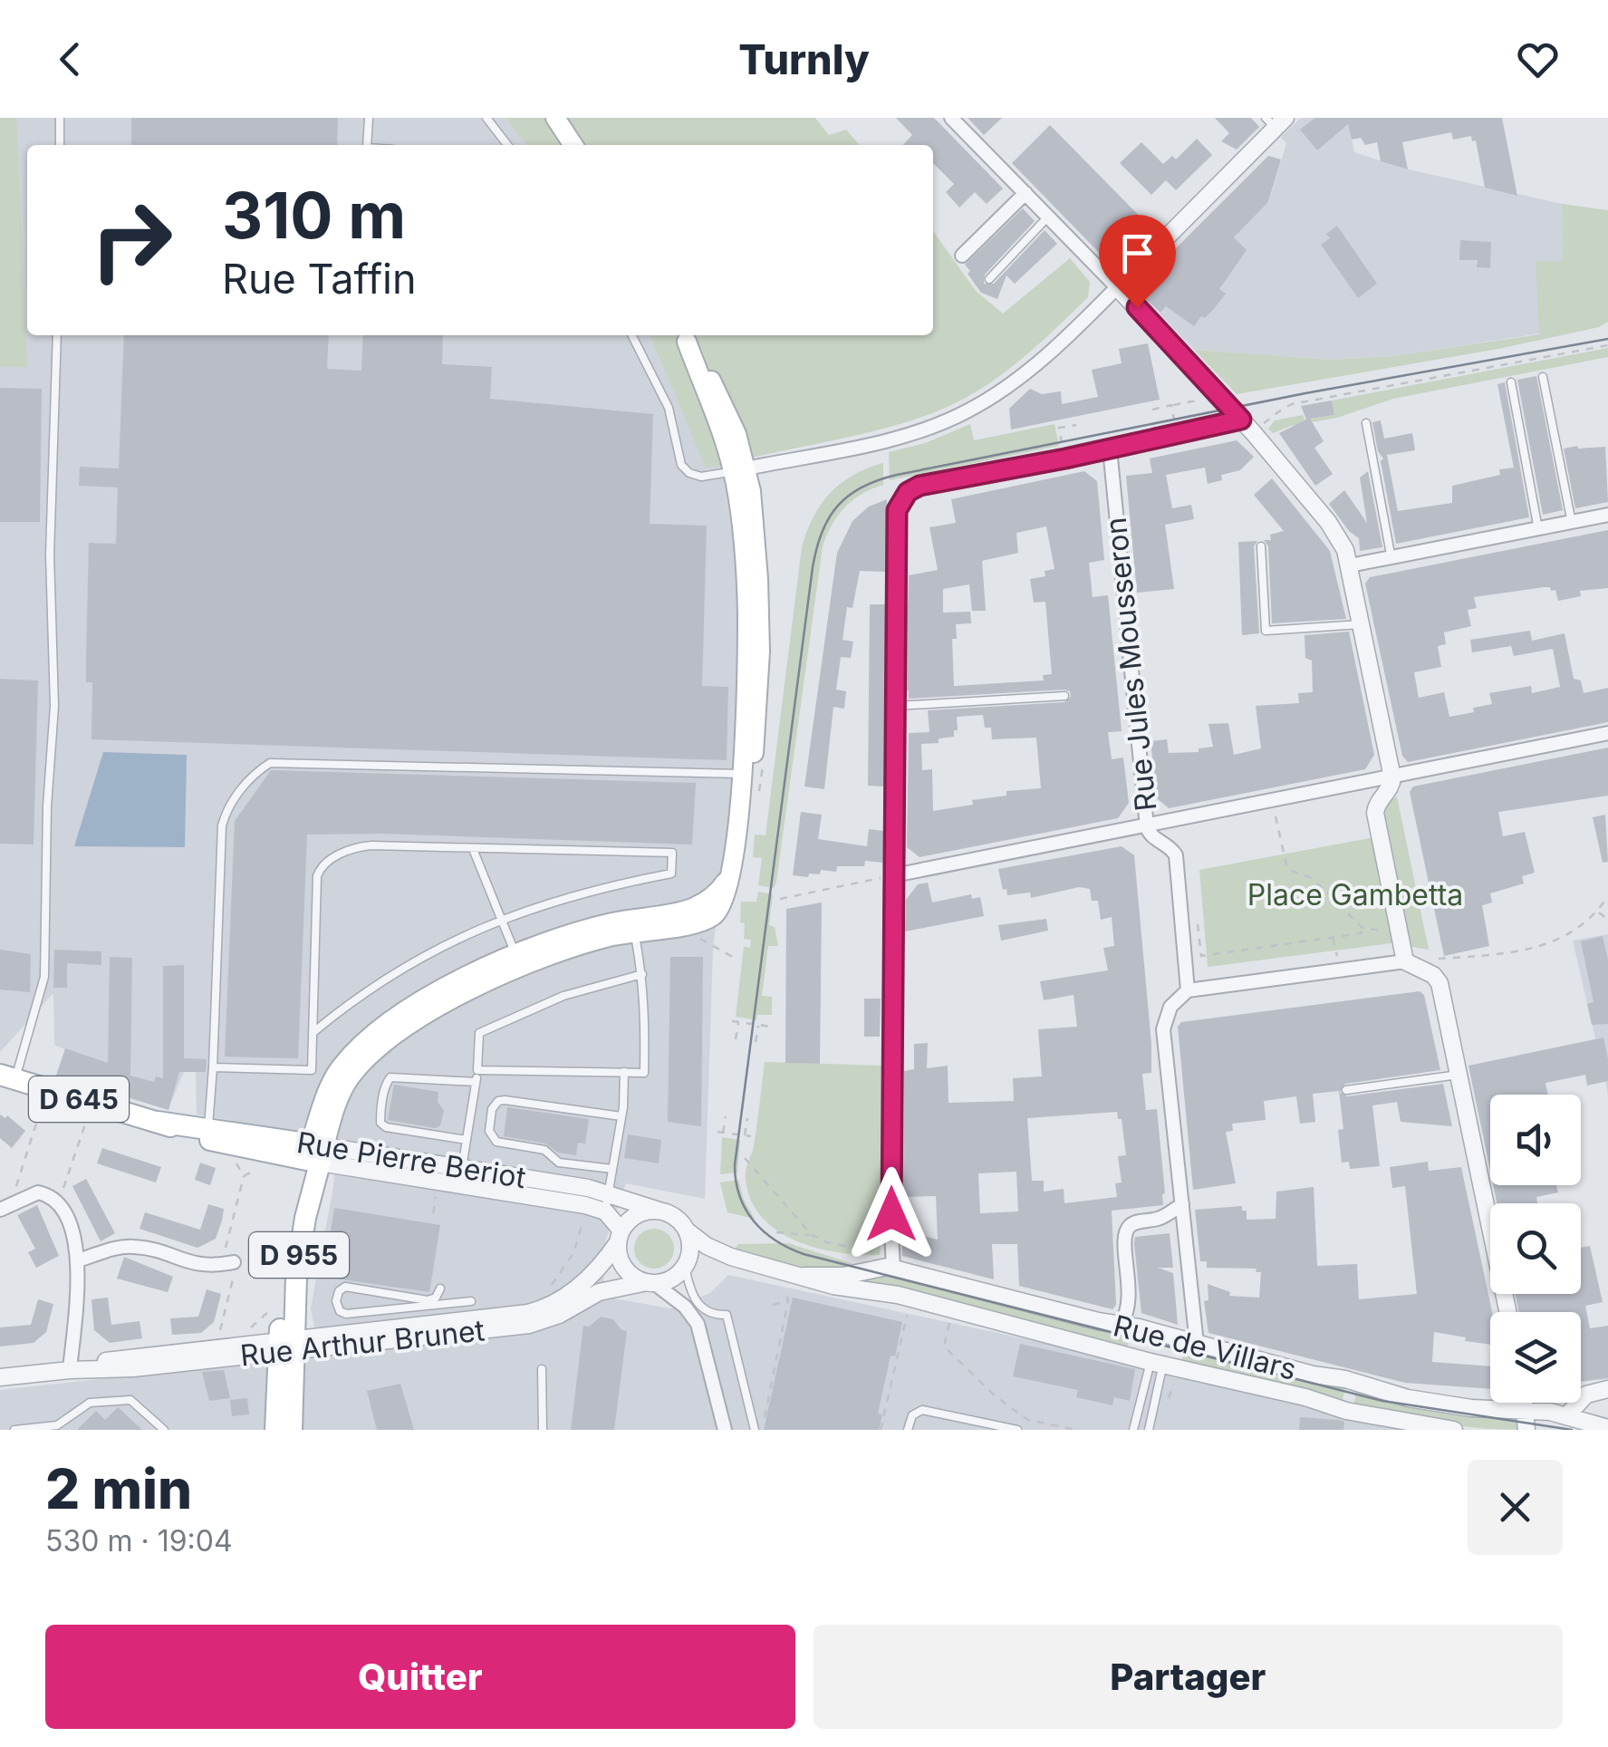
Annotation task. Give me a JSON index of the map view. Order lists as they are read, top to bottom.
{
  "streets": {
    "main road": ["D 645", "Rue Pierre Beriot", "D 955"],
    "street": ["Rue Jules Mousseron", "Rue Arthur Brunet", "Rue de Villars"]
  },
  "crossings": [
    ["Rue Pierre Beriot", "D 955"],
    ["Rue Pierre Beriot", "Rue Arthur Brunet"],
    ["Rue Pierre Beriot", "Rue de Villars"],
    ["D 955", "Rue Arthur Brunet"],
    ["Rue Arthur Brunet", "Rue de Villars"]
  ],
  "parks": ["Place Gambetta"],
  "page": {
    "header": "Turnly",
    "turn": ["310 m", "Rue Taffin"],
    "heading": ["2 min", "530 m · 19:04"],
    "buttons": ["Quitter", "Partager"]
  }
}
